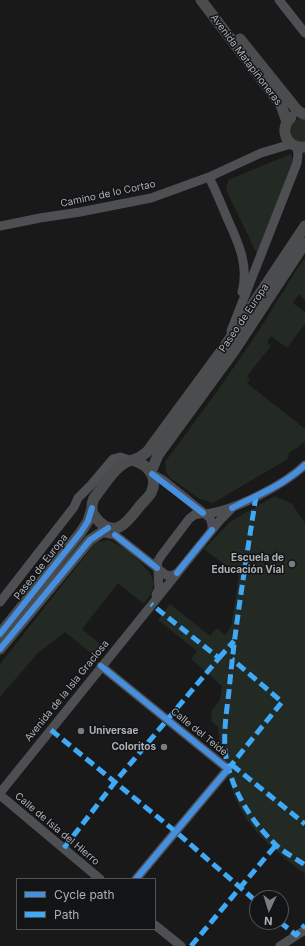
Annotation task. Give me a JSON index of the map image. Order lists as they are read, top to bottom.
{
  "streets": {
    "main road": ["Avenida Matapiñoneras", "Paseo de Europa"],
    "street": [
      "Camino de lo Cortao",
      "Avenida de la Isla Graciosa",
      "Calle del Teide",
      "Calle de Isla del Hierro"
    ]
  },
  "crossings": [
    ["Avenida Matapiñoneras", "Camino de lo Cortao"],
    ["Avenida de la Isla Graciosa", "Calle del Teide"],
    ["Avenida de la Isla Graciosa", "Calle de Isla del Hierro"]
  ],
  "places": ["Escuela de Educación Vial", "Universae", "Coloritos"],
  "legend": ["Cycle path", "Path"],
  "north": "bottom"
}
